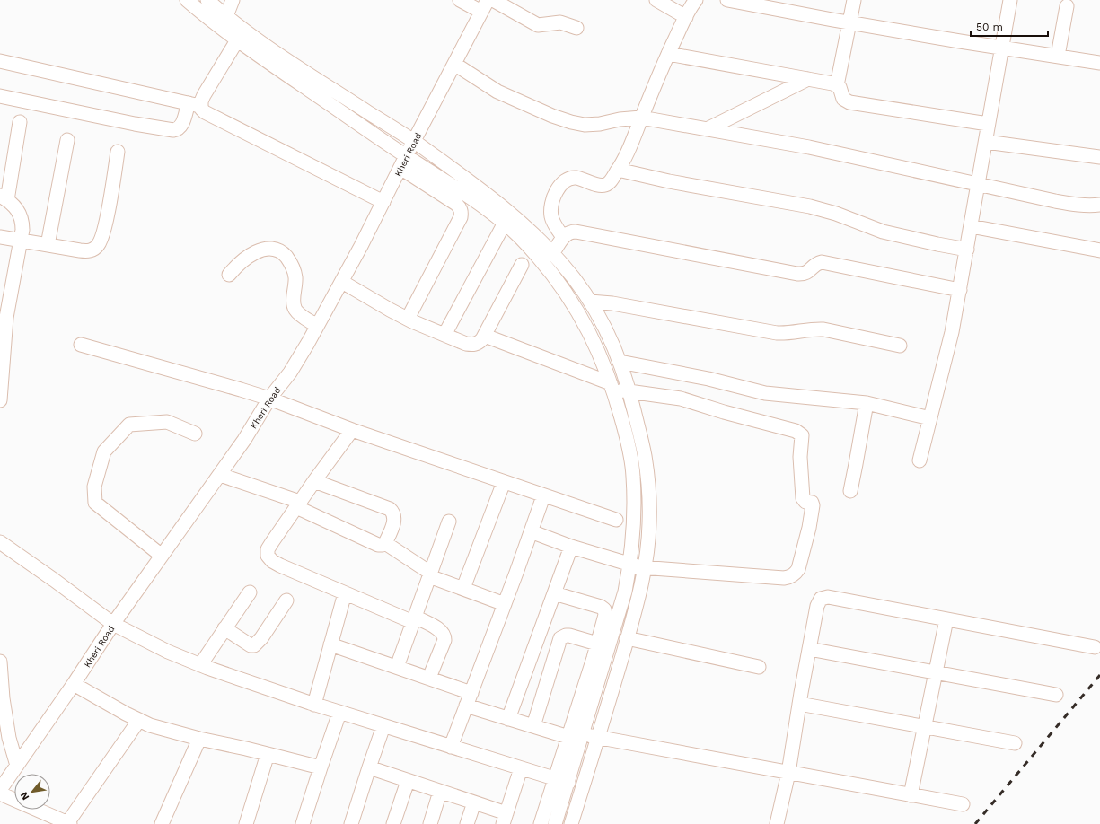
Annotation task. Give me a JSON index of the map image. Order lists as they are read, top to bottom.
{
  "streets": {
    "street": ["Kheri Road"]
  },
  "scale_bar": "50 m",
  "north": "bottom left"
}
